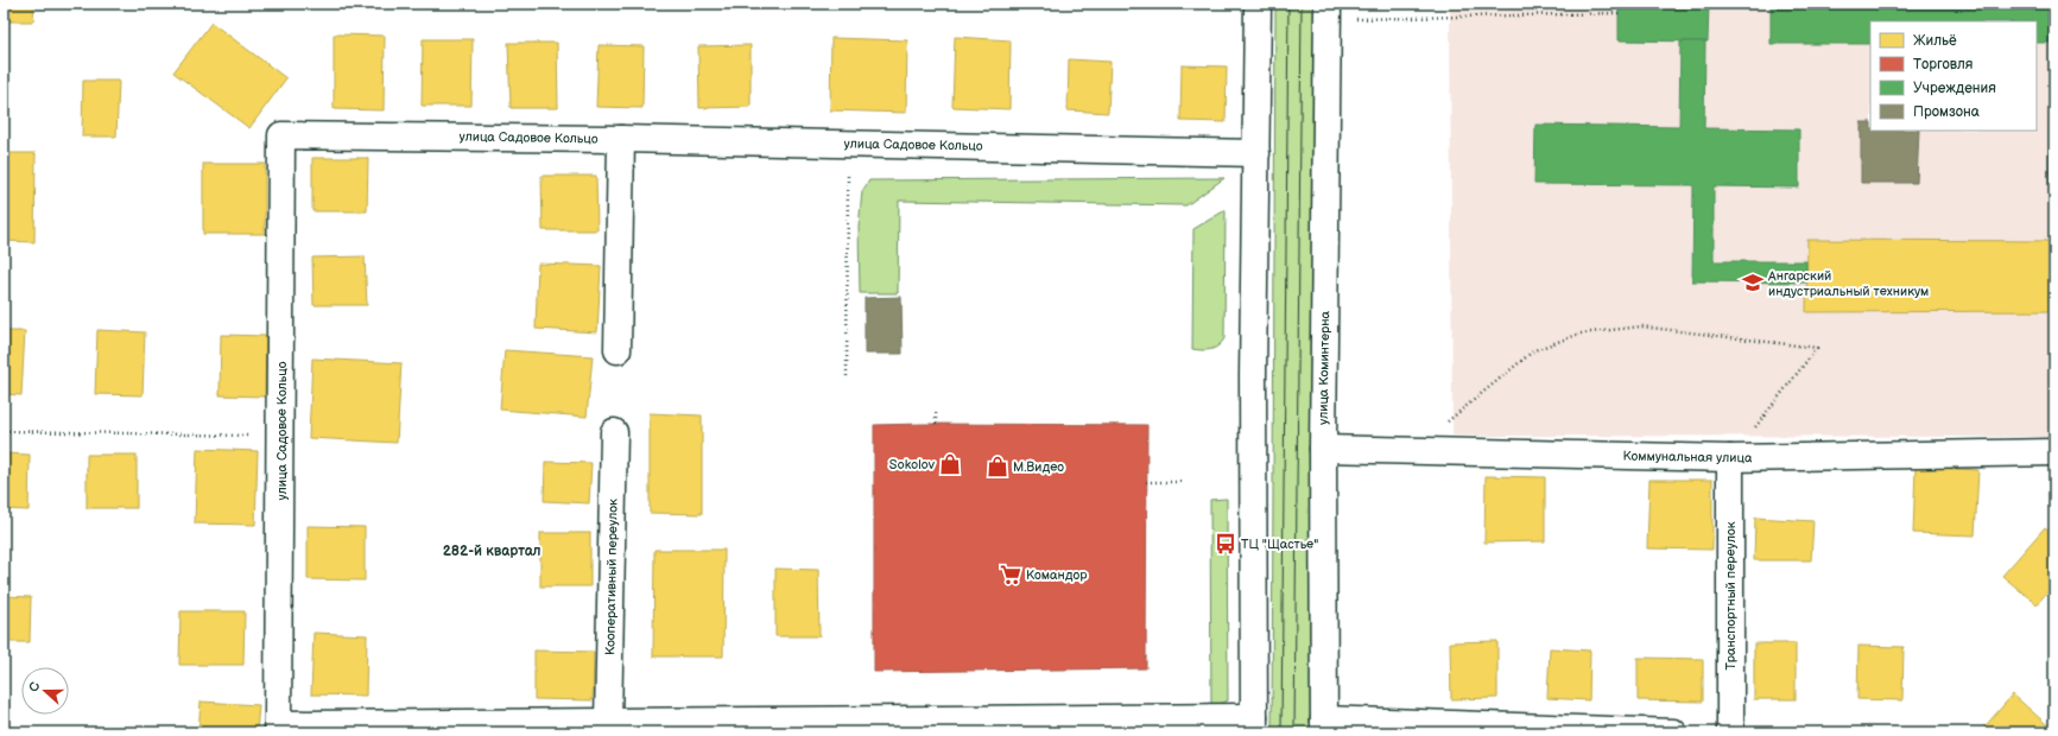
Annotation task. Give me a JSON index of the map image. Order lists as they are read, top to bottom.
{
  "streets": {
    "street": [
      "улица Садовое Кольцо",
      "улица Коминтерна",
      "Коммунальная улица",
      "Кооперативный переулок",
      "Транспортный переулок"
    ]
  },
  "crossings": [
    ["улица Садовое Кольцо", "Кооперативный переулок"],
    ["улица Коминтерна", "Коммунальная улица"],
    ["Коммунальная улица", "Транспортный переулок"]
  ],
  "districts": ["282-й квартал"],
  "places": {
    "school or university": ["Ангарский индустриальный техникум"],
    "shop": ["Sokolov", "М.Видео"],
    "bus stop": ["ТЦ \"Щастье\""],
    "supermarket": ["Командор"]
  },
  "legend": [
    "Жильё",
    "Торговля",
    "Учреждения",
    "Промзона"
  ],
  "north": "left"
}
